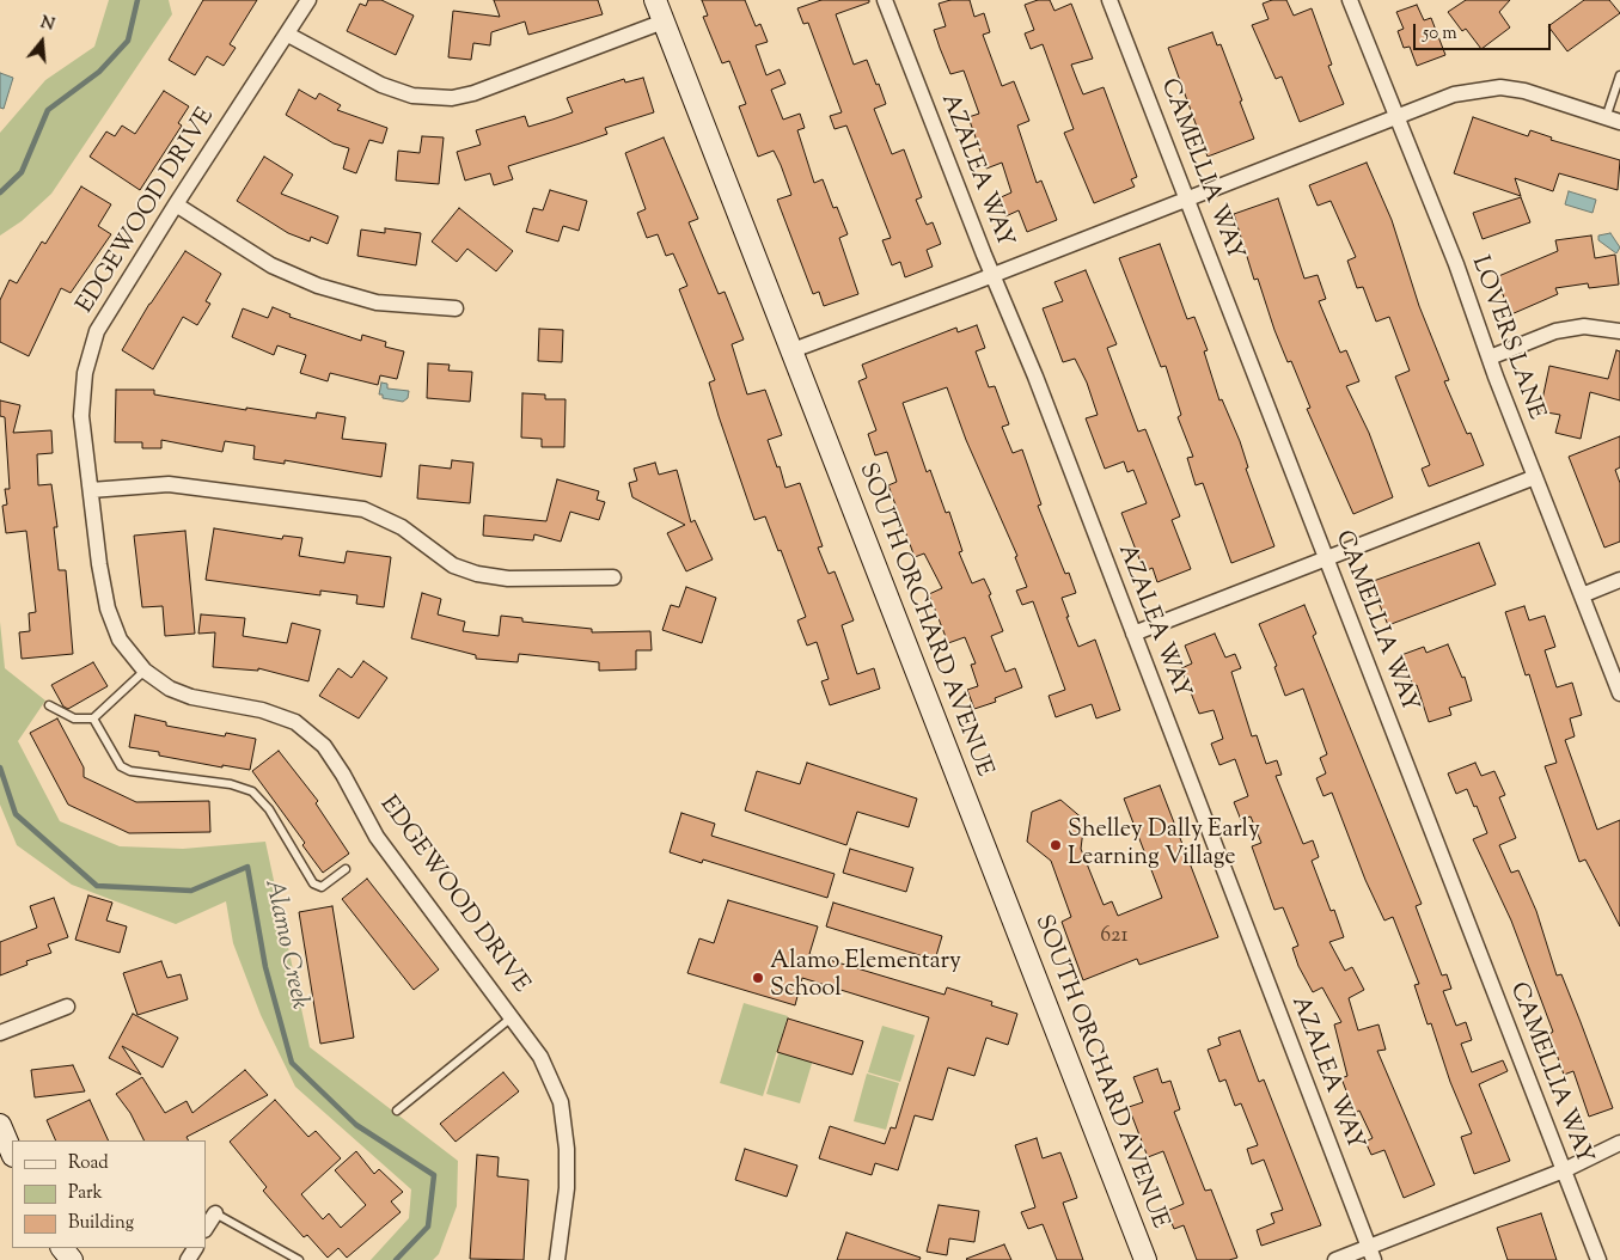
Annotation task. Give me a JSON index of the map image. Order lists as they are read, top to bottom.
{
  "streets": {
    "street": [
      "CAMELLIA WAY",
      "AZALEA WAY",
      "EDGEWOOD DRIVE",
      "LOVERS LANE",
      "SOUTH ORCHARD AVENUE"
    ]
  },
  "water": ["Alamo Creek"],
  "places": ["Shelley Dally Early Learning Village", "Alamo Elementary School"],
  "house_numbers": ["621"],
  "legend": ["Road", "Park", "Building"],
  "scale_bar": "50 m",
  "north": "top"
}
